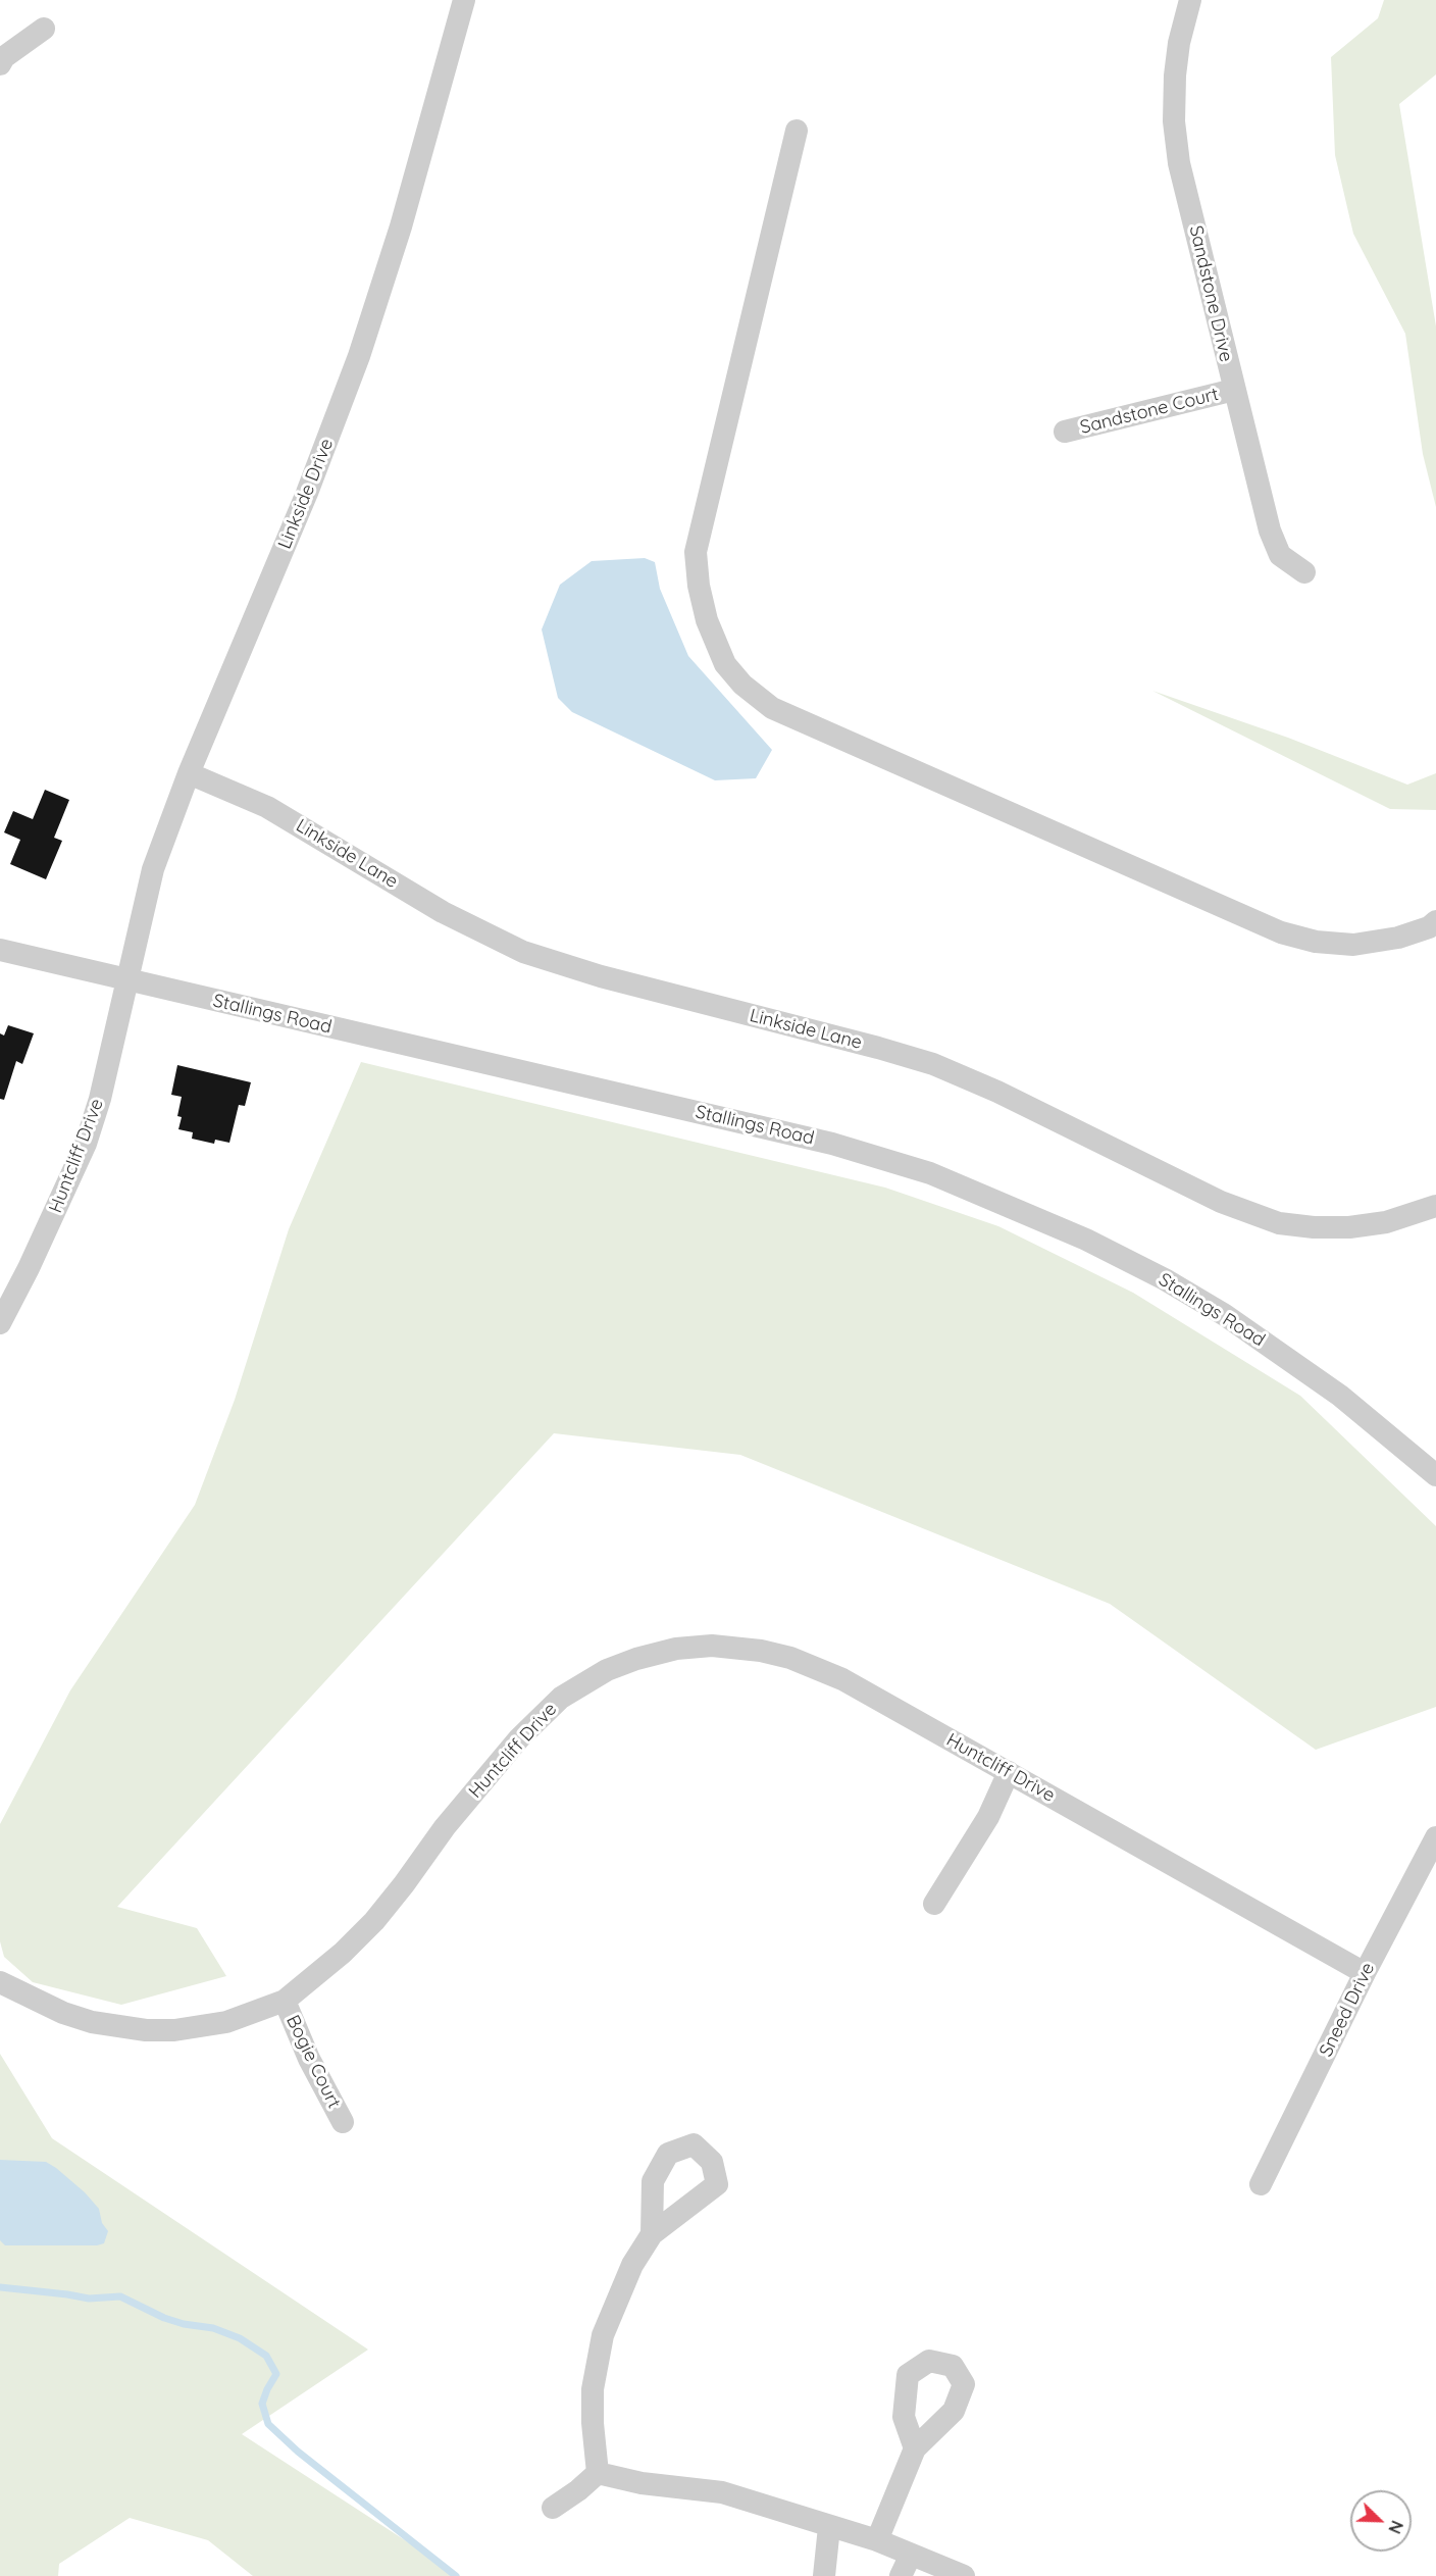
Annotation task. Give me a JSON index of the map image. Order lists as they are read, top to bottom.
{
  "streets": {
    "street": [
      "Sandstone Drive",
      "Sandstone Court",
      "Linkside Drive",
      "Linkside Lane",
      "Stallings Road",
      "Huntcliff Drive",
      "Sneed Drive",
      "Bogie Court"
    ]
  },
  "crossings": [
    ["Sandstone Drive", "Sandstone Court"],
    ["Linkside Drive", "Linkside Lane"],
    ["Linkside Drive", "Stallings Road"],
    ["Linkside Drive", "Huntcliff Drive"],
    ["Stallings Road", "Huntcliff Drive"],
    ["Huntcliff Drive", "Sneed Drive"],
    ["Huntcliff Drive", "Bogie Court"]
  ],
  "north": "bottom right"
}
